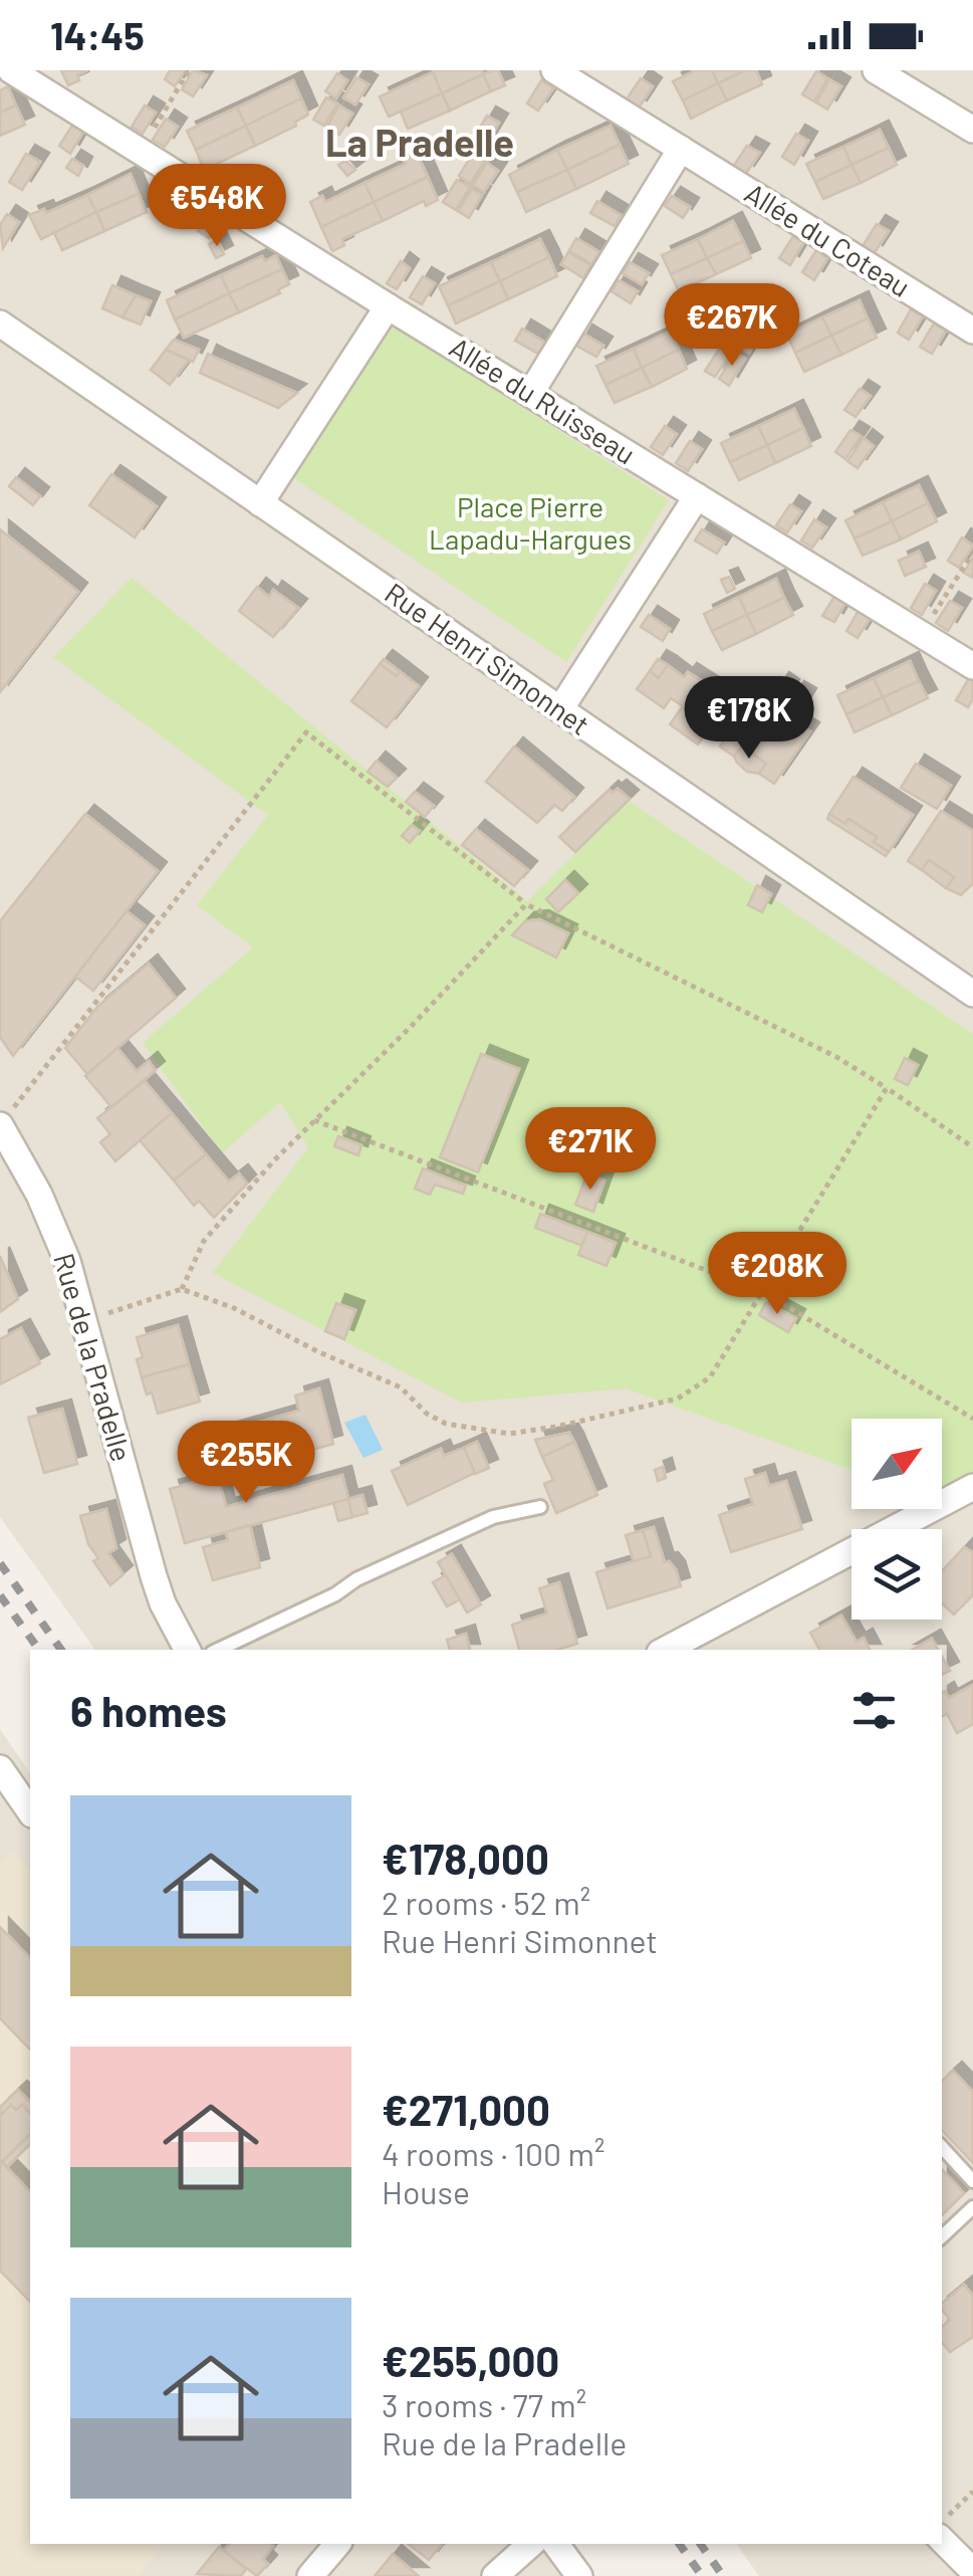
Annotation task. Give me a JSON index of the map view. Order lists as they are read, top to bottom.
{
  "streets": {
    "street": [
      "Allée du Coteau",
      "Allée du Ruisseau",
      "Rue Henri Simonnet",
      "Rue de la Pradelle"
    ]
  },
  "districts": ["La Pradelle"],
  "parks": ["Place Pierre Lapadu-Hargues"],
  "north": "top right",
  "page": {
    "status": "14:45",
    "price": [
      "€548K",
      "€267K",
      "€178K",
      "€271K",
      "€208K",
      "€255K"
    ],
    "heading": "6 homes",
    "list": [
      {
        "name": "€178,000",
        "note": "2 rooms · 52 m² · Rue Henri Simonnet"
      },
      {
        "name": "€271,000",
        "note": "4 rooms · 100 m² · House"
      },
      {
        "name": "€255,000",
        "note": "3 rooms · 77 m² · Rue de la Pradelle"
      }
    ]
  }
}
